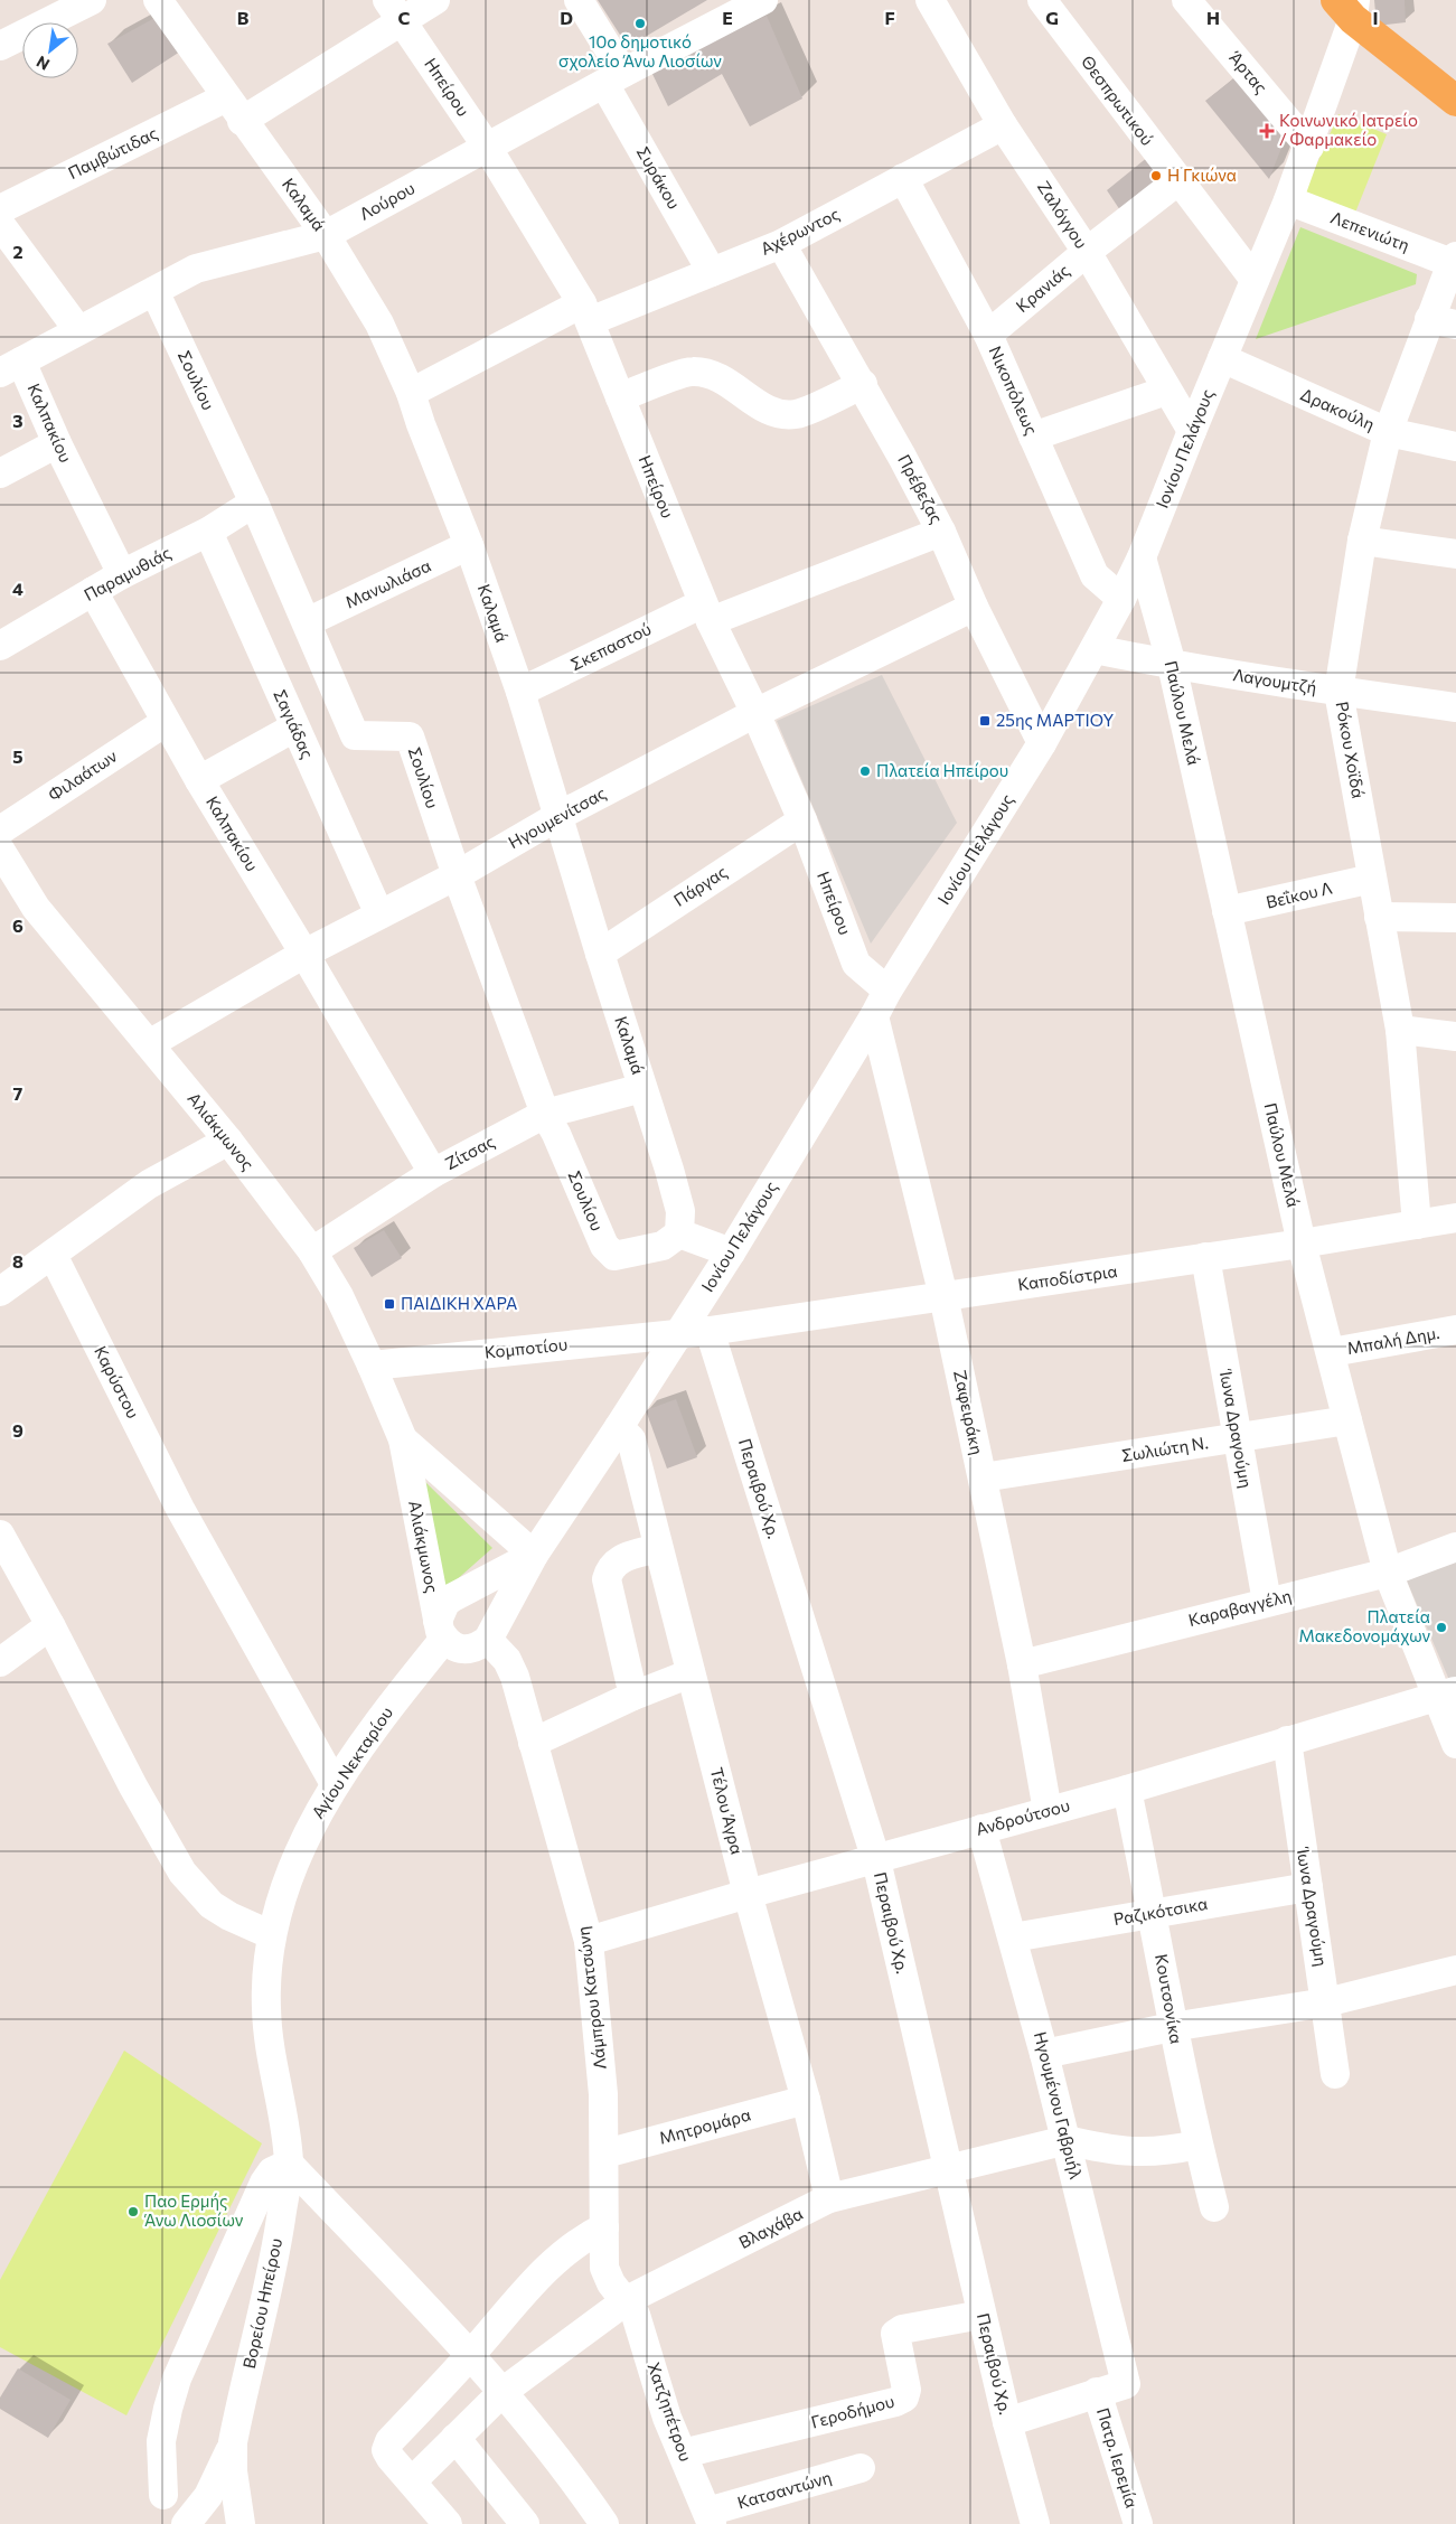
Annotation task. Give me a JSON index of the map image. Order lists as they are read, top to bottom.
{
  "streets": {
    "street": [
      "Άρτας",
      "Ηπείρου",
      "Θεσπρωτικού",
      "Παμβώτιδας",
      "Συράκου",
      "Λούρου",
      "Καλαμά",
      "Ζαλόγγου",
      "Αχέρωντος",
      "Λεπενιώτη",
      "Κρανιάς",
      "Σουλίου",
      "Νικοπόλεως",
      "Δρακούλη",
      "Καλπακίου",
      "Ιονίου Πελάγους",
      "Πρέβεζας",
      "Παραμυθιάς",
      "Μανωλιάσα",
      "Σκεπαστού",
      "Λαγουμτζή",
      "Παύλου Μελά",
      "Σαγιάδας",
      "Ρόκου Χοϊδά",
      "Φιλαάτων",
      "Ηγουμενίτσας",
      "Πάργας",
      "Βεΐκου Λ",
      "Αλιάκμωνος",
      "Ζίτσας",
      "Καποδίστρια",
      "Μπαλή Δημ.",
      "Κομποτίου",
      "Καρύστου",
      "Ζαφειράκη",
      "Ίωνα Δραγούμη",
      "Σωλιώτη Ν.",
      "Περαιβού Χρ.",
      "Καραβαγγέλη",
      "Αγίου Νεκταρίου",
      "Τέλου Άγρα",
      "Ανδρούτσου",
      "Ραζικότσικα",
      "Λάμπρου Κατσώνη",
      "Κουτσονίκα",
      "Ηγουμένου Γαβριήλ",
      "Μητρομάρα",
      "Βλαχάβα",
      "Βορείου Ηπείρου",
      "Χατζηπέτρου",
      "Γεροδήμου",
      "Πατρ. Ιερεμία",
      "Κατσαντώνη"
    ]
  },
  "crossings": [
    ["Άρτας", "Ιονίου Πελάγους"],
    ["Ηπείρου", "Παμβώτιδας"],
    ["Ηπείρου", "Λούρου"],
    ["Ηπείρου", "Αχέρωντος"],
    ["Ηπείρου", "Ιονίου Πελάγους"],
    ["Ηπείρου", "Σκεπαστού"],
    ["Ηπείρου", "Ηγουμενίτσας"],
    ["Ηπείρου", "Πάργας"],
    ["Θεσπρωτικού", "Κρανιάς"],
    ["Θεσπρωτικού", "Ιονίου Πελάγους"],
    ["Παμβώτιδας", "Καλαμά"],
    ["Συράκου", "Λούρου"],
    ["Συράκου", "Αχέρωντος"],
    ["Λούρου", "Καλαμά"],
    ["Λούρου", "Σουλίου"],
    ["Λούρου", "Καλπακίου"],
    ["Καλαμά", "Αχέρωντος"],
    ["Καλαμά", "Σουλίου"],
    ["Καλαμά", "Μανωλιάσα"],
    ["Καλαμά", "Σκεπαστού"],
    ["Καλαμά", "Ηγουμενίτσας"],
    ["Καλαμά", "Πάργας"],
    ["Καλαμά", "Ζίτσας"],
    ["Ζαλόγγου", "Αχέρωντος"],
    ["Ζαλόγγου", "Κρανιάς"],
    ["Ζαλόγγου", "Ιονίου Πελάγους"],
    ["Αχέρωντος", "Νικοπόλεως"],
    ["Αχέρωντος", "Πρέβεζας"],
    ["Λεπενιώτη", "Ιονίου Πελάγους"],
    ["Λεπενιώτη", "Ρόκου Χοϊδά"],
    ["Κρανιάς", "Νικοπόλεως"],
    ["Σουλίου", "Παραμυθιάς"],
    ["Σουλίου", "Μανωλιάσα"],
    ["Σουλίου", "Ηγουμενίτσας"],
    ["Σουλίου", "Ζίτσας"],
    ["Νικοπόλεως", "Ιονίου Πελάγους"],
    ["Δρακούλη", "Ιονίου Πελάγους"],
    ["Δρακούλη", "Ρόκου Χοϊδά"],
    ["Καλπακίου", "Παραμυθιάς"],
    ["Καλπακίου", "Φιλαάτων"],
    ["Καλπακίου", "Ηγουμενίτσας"],
    ["Καλπακίου", "Ζίτσας"],
    ["Ιονίου Πελάγους", "Πρέβεζας"],
    ["Ιονίου Πελάγους", "Λαγουμτζή"],
    ["Ιονίου Πελάγους", "Παύλου Μελά"],
    ["Ιονίου Πελάγους", "Αλιάκμωνος"],
    ["Ιονίου Πελάγους", "Καποδίστρια"],
    ["Ιονίου Πελάγους", "Κομποτίου"],
    ["Ιονίου Πελάγους", "Ζαφειράκη"],
    ["Ιονίου Πελάγους", "Αγίου Νεκταρίου"],
    ["Ιονίου Πελάγους", "Τέλου Άγρα"],
    ["Πρέβεζας", "Σκεπαστού"],
    ["Πρέβεζας", "Ηγουμενίτσας"],
    ["Παραμυθιάς", "Σαγιάδας"],
    ["Λαγουμτζή", "Παύλου Μελά"],
    ["Λαγουμτζή", "Ρόκου Χοϊδά"],
    ["Παύλου Μελά", "Βεΐκου Λ"],
    ["Παύλου Μελά", "Καποδίστρια"],
    ["Παύλου Μελά", "Μπαλή Δημ."],
    ["Παύλου Μελά", "Σωλιώτη Ν."],
    ["Παύλου Μελά", "Καραβαγγέλη"],
    ["Παύλου Μελά", "Ανδρούτσου"],
    ["Σαγιάδας", "Ηγουμενίτσας"],
    ["Ρόκου Χοϊδά", "Βεΐκου Λ"],
    ["Ρόκου Χοϊδά", "Καποδίστρια"],
    ["Φιλαάτων", "Αλιάκμωνος"],
    ["Ηγουμενίτσας", "Αλιάκμωνος"],
    ["Αλιάκμωνος", "Ζίτσας"],
    ["Αλιάκμωνος", "Κομποτίου"],
    ["Αλιάκμωνος", "Αγίου Νεκταρίου"],
    ["Καποδίστρια", "Κομποτίου"],
    ["Καποδίστρια", "Ζαφειράκη"],
    ["Καποδίστρια", "Ίωνα Δραγούμη"],
    ["Καποδίστρια", "Περαιβού Χρ."],
    ["Καρύστου", "Αγίου Νεκταρίου"],
    ["Ζαφειράκη", "Σωλιώτη Ν."],
    ["Ζαφειράκη", "Καραβαγγέλη"],
    ["Ζαφειράκη", "Ανδρούτσου"],
    ["Ίωνα Δραγούμη", "Σωλιώτη Ν."],
    ["Ίωνα Δραγούμη", "Καραβαγγέλη"],
    ["Ίωνα Δραγούμη", "Ανδρούτσου"],
    ["Ίωνα Δραγούμη", "Ραζικότσικα"],
    ["Περαιβού Χρ.", "Ανδρούτσου"],
    ["Περαιβού Χρ.", "Βλαχάβα"],
    ["Περαιβού Χρ.", "Γεροδήμου"],
    ["Αγίου Νεκταρίου", "Βορείου Ηπείρου"],
    ["Τέλου Άγρα", "Ανδρούτσου"],
    ["Τέλου Άγρα", "Μητρομάρα"],
    ["Τέλου Άγρα", "Βλαχάβα"],
    ["Ανδρούτσου", "Λάμπρου Κατσώνη"],
    ["Ανδρούτσου", "Κουτσονίκα"],
    ["Ανδρούτσου", "Ηγουμένου Γαβριήλ"],
    ["Ραζικότσικα", "Κουτσονίκα"],
    ["Ραζικότσικα", "Ηγουμένου Γαβριήλ"],
    ["Λάμπρου Κατσώνη", "Μητρομάρα"],
    ["Λάμπρου Κατσώνη", "Βλαχάβα"],
    ["Λάμπρου Κατσώνη", "Χατζηπέτρου"],
    ["Κουτσονίκα", "Βλαχάβα"],
    ["Ηγουμένου Γαβριήλ", "Βλαχάβα"],
    ["Ηγουμένου Γαβριήλ", "Πατρ. Ιερεμία"],
    ["Βλαχάβα", "Χατζηπέτρου"],
    ["Χατζηπέτρου", "Γεροδήμου"],
    ["Χατζηπέτρου", "Κατσαντώνη"]
  ],
  "places": {
    "other": [
      "10ο δημοτικό σχολείο Άνω Λιοσίων",
      "Η Γκιώνα",
      "Πλατεία Ηπείρου",
      "Πλατεία Μακεδονομάχων",
      "Παο Ερμής Άνω Λιοσίων"
    ],
    "health": ["Κοινωνικό Ιατρείο / Φαρμακείο"],
    "transit": ["25ης ΜΑΡΤΙΟΥ", "ΠΑΙΔΙΚΗ ΧΑΡΑ"]
  },
  "north": "bottom left",
  "grid": {
    "columns": [
      "B",
      "C",
      "D",
      "E",
      "F",
      "G",
      "H",
      "I"
    ],
    "rows": [
      "2",
      "3",
      "4",
      "5",
      "6",
      "7",
      "8",
      "9"
    ]
  }
}
